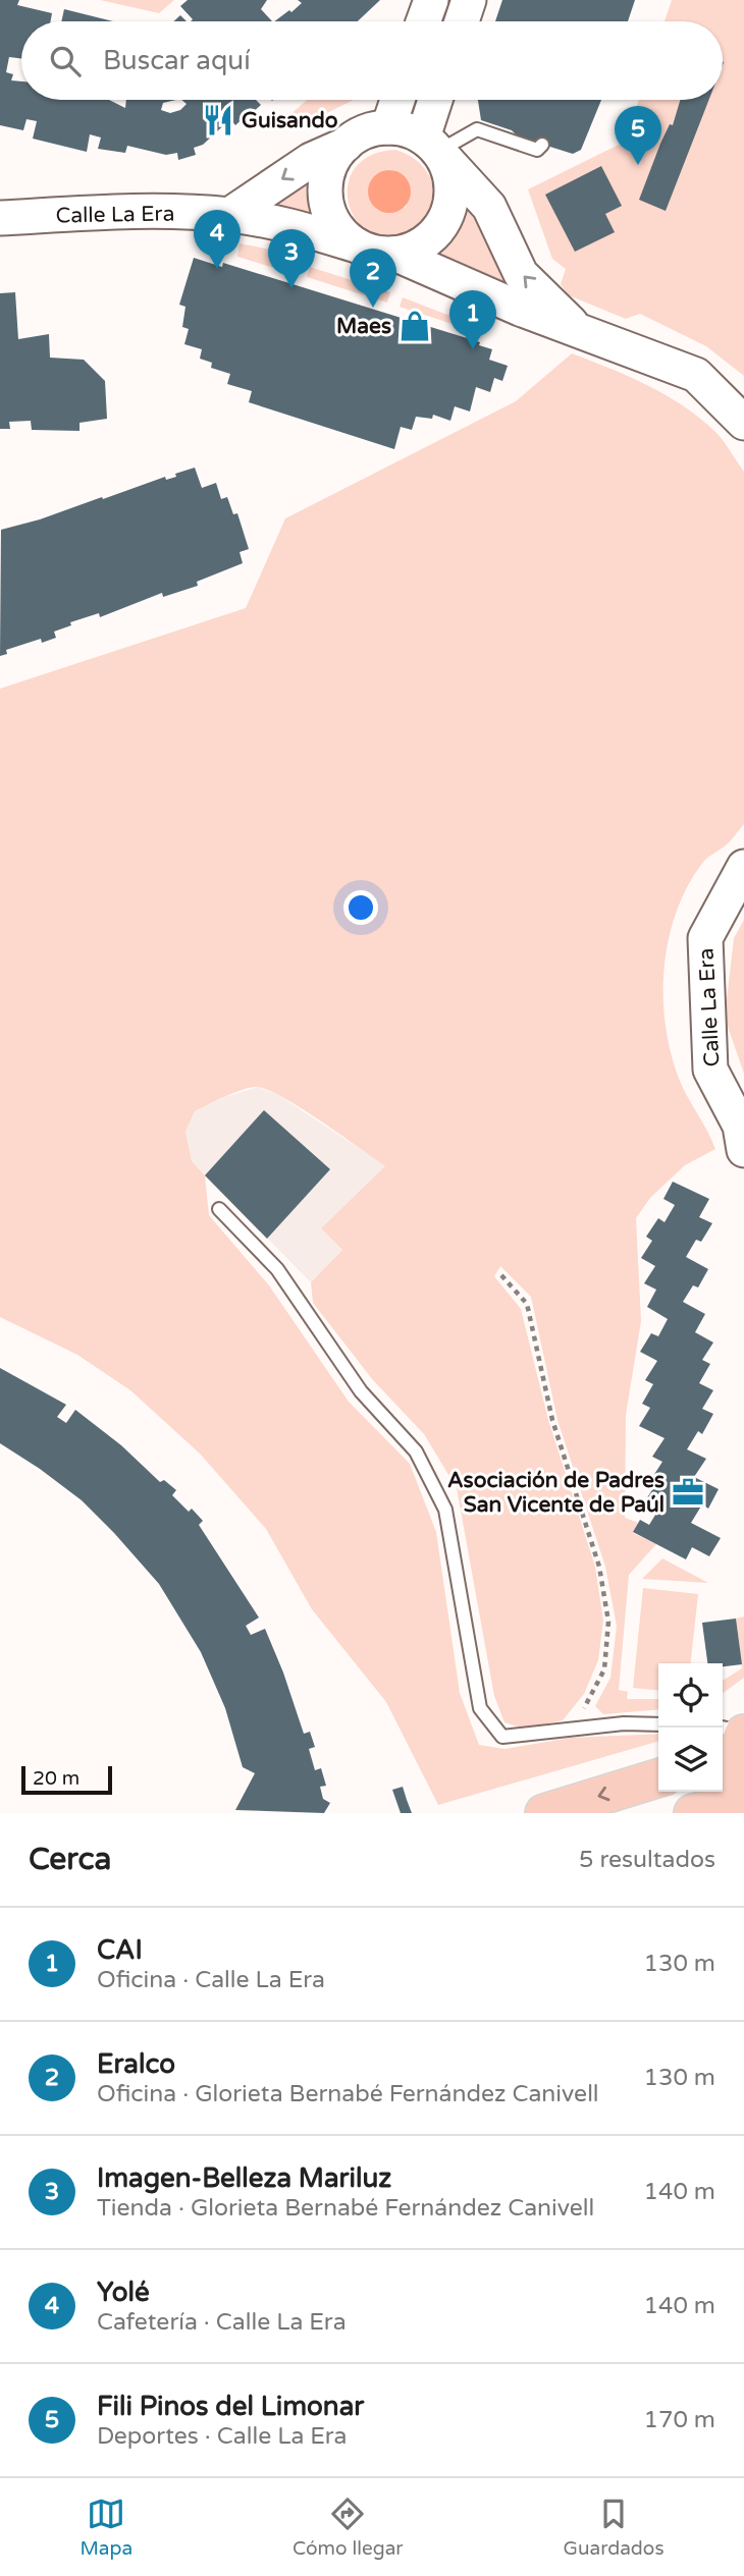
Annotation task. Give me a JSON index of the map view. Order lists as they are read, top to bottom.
{
  "streets": {
    "main road": ["Calle La Era"]
  },
  "places": {
    "restaurant": ["Guisando"],
    "shop": ["Maes"],
    "office": ["Asociación de Padres San Vicente de Paúl"]
  },
  "scale_bar": "20 m",
  "page": {
    "search": "Buscar aquí",
    "pins": [
      "5",
      "4",
      "3",
      "2",
      "1"
    ],
    "scale": "20 m",
    "heading": ["Cerca", "5 resultados"],
    "list": [
      {
        "mark": "1",
        "name": "CAI",
        "note": "Oficina · Calle La Era",
        "value": "130 m"
      },
      {
        "mark": "2",
        "name": "Eralco",
        "note": "Oficina · Glorieta Bernabé Fernández Canivell",
        "value": "130 m"
      },
      {
        "mark": "3",
        "name": "Imagen-Belleza Mariluz",
        "note": "Tienda · Glorieta Bernabé Fernández Canivell",
        "value": "140 m"
      },
      {
        "mark": "4",
        "name": "Yolé",
        "note": "Cafetería · Calle La Era",
        "value": "140 m"
      },
      {
        "mark": "5",
        "name": "Fili Pinos del Limonar",
        "note": "Deportes · Calle La Era",
        "value": "170 m"
      }
    ],
    "nav": ["Mapa", "Cómo llegar", "Guardados"]
  }
}
